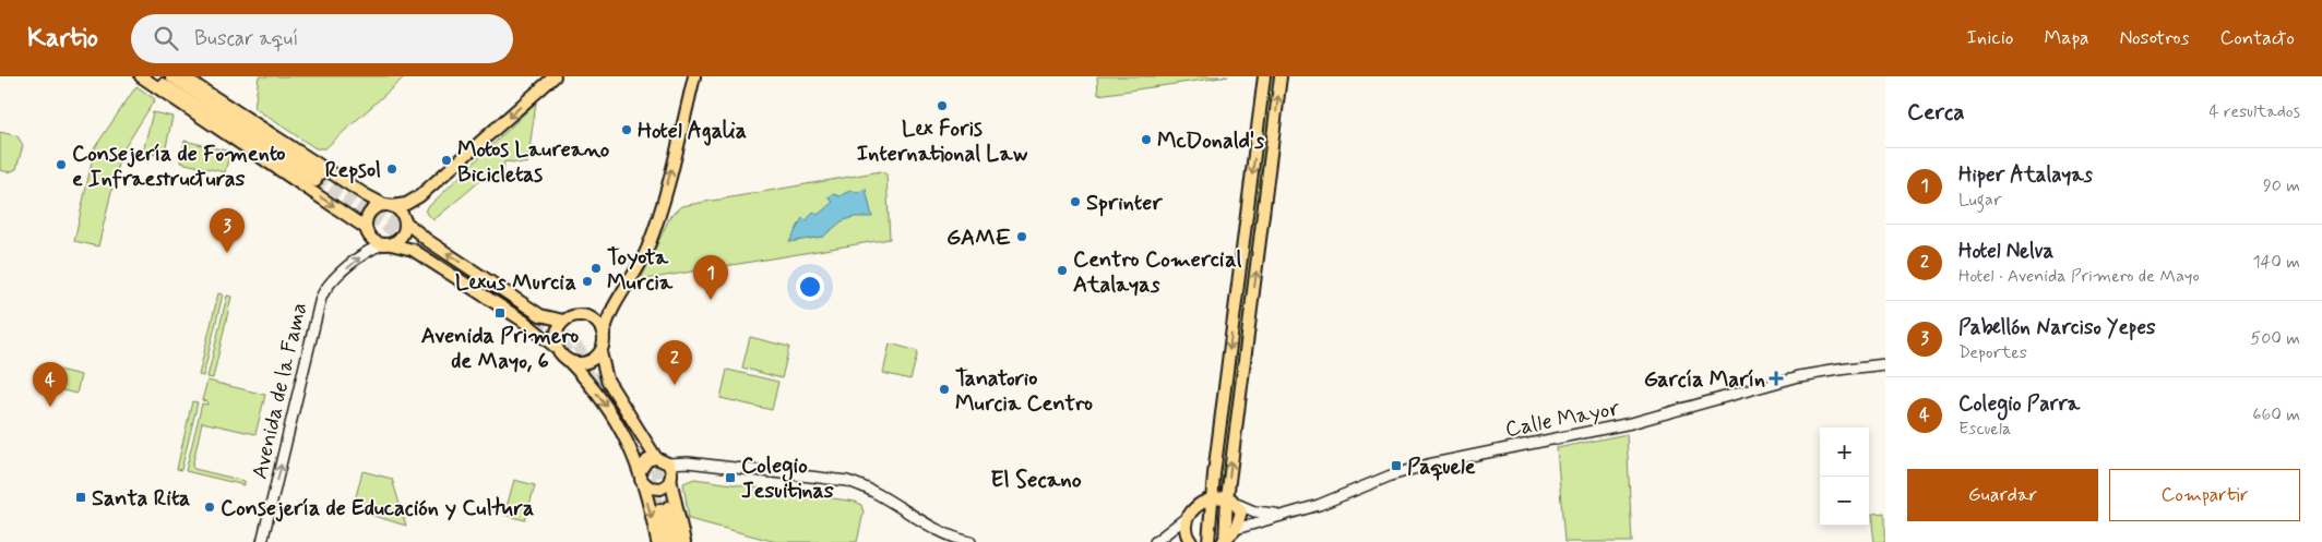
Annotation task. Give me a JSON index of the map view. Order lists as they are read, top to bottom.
{
  "streets": {
    "main road": ["Avenida de la Fama", "Calle Mayor"]
  },
  "one_way": ["Avenida de la Fama"],
  "districts": ["El Secano"],
  "places": {
    "other": [
      "Lex Foris International Law",
      "Hotel Agalia",
      "McDonald's",
      "Motos Laureano Bicicletas",
      "Consejería de Fomento e Infraestructuras",
      "Repsol",
      "Sprinter",
      "GAME",
      "Toyota Murcia",
      "Centro Comercial Atalayas",
      "Lexus Murcia",
      "Tanatorio Murcia Centro",
      "Consejería de Educación y Cultura"
    ],
    "transit": [
      "Avenida Primero de Mayo, 6",
      "Paquele",
      "Colegio Jesuitinas",
      "Santa Rita"
    ],
    "health": ["García Marín"]
  },
  "page": {
    "header": "Kartio",
    "search": "Buscar aquí",
    "nav": [
      "Inicio",
      "Mapa",
      "Nosotros",
      "Contacto"
    ],
    "heading": ["Cerca", "4 resultados"],
    "list": [
      {
        "mark": "1",
        "name": "Hiper Atalayas",
        "note": "Lugar",
        "value": "90 m"
      },
      {
        "mark": "2",
        "name": "Hotel Nelva",
        "note": "Hotel · Avenida Primero de Mayo",
        "value": "140 m"
      },
      {
        "mark": "3",
        "name": "Pabellón Narciso Yepes",
        "note": "Deportes",
        "value": "500 m"
      },
      {
        "mark": "4",
        "name": "Colegio Parra",
        "note": "Escuela",
        "value": "660 m"
      }
    ],
    "pins": [
      "3",
      "1",
      "2",
      "4"
    ],
    "map_buttons": ["+", "−"],
    "buttons": ["Guardar", "Compartir"]
  }
}
